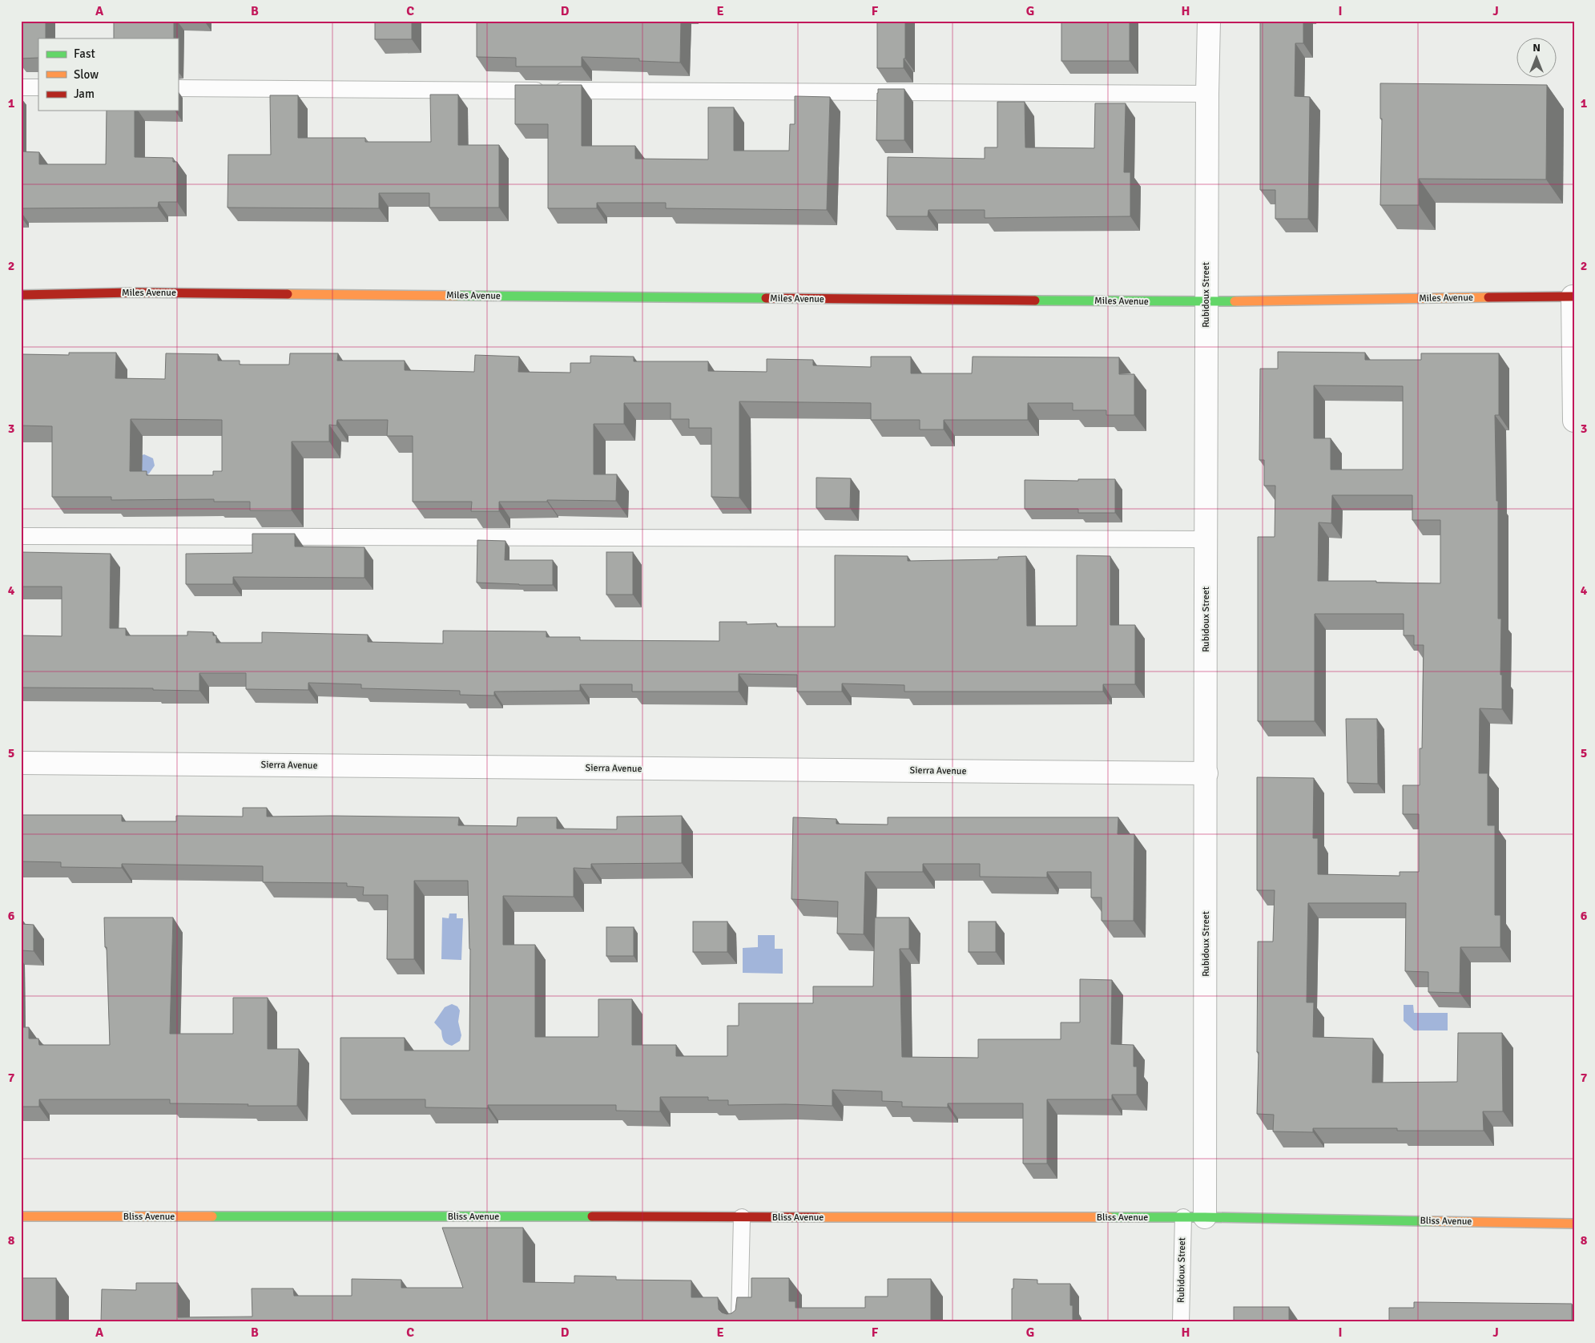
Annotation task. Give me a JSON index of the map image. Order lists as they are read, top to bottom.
{
  "streets": {
    "street": [
      "Miles Avenue",
      "Rubidoux Street",
      "Sierra Avenue",
      "Bliss Avenue"
    ]
  },
  "crossings": [
    ["Miles Avenue", "Rubidoux Street"],
    ["Rubidoux Street", "Sierra Avenue"],
    ["Rubidoux Street", "Bliss Avenue"]
  ],
  "legend": ["Fast", "Slow", "Jam"],
  "north": "top",
  "grid": {
    "columns": [
      "A",
      "B",
      "C",
      "D",
      "E",
      "F",
      "G",
      "H",
      "I",
      "J"
    ],
    "rows": [
      "1",
      "2",
      "3",
      "4",
      "5",
      "6",
      "7",
      "8"
    ]
  }
}
